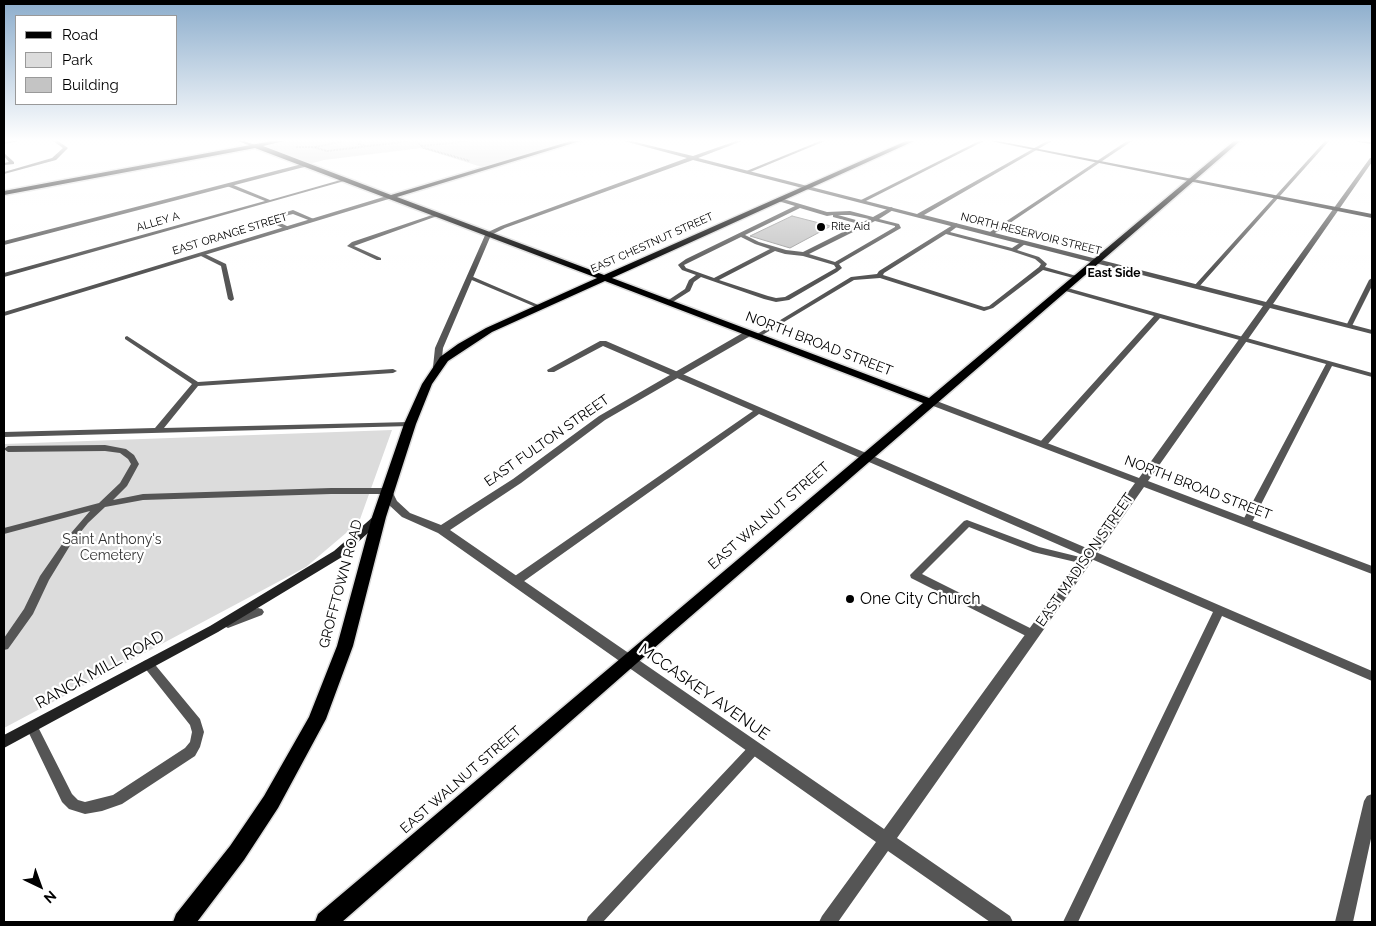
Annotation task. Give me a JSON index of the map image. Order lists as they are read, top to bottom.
{
  "streets": {
    "main road": [
      "EAST ORANGE STREET",
      "EAST CHESTNUT STREET",
      "NORTH BROAD STREET",
      "EAST WALNUT STREET",
      "GROFFTOWN ROAD",
      "RANCK MILL ROAD"
    ],
    "street": [
      "NORTH RESERVOIR STREET",
      "EAST FULTON STREET",
      "EAST MADISON STREET",
      "MCCASKEY AVENUE"
    ],
    "lane": ["ALLEY A"]
  },
  "crossings": [
    ["EAST ORANGE STREET", "NORTH BROAD STREET"],
    ["NORTH RESERVOIR STREET", "EAST CHESTNUT STREET"],
    ["NORTH RESERVOIR STREET", "EAST WALNUT STREET"],
    ["NORTH RESERVOIR STREET", "EAST MADISON STREET"],
    ["EAST CHESTNUT STREET", "NORTH BROAD STREET"],
    ["EAST CHESTNUT STREET", "GROFFTOWN ROAD"],
    ["NORTH BROAD STREET", "EAST FULTON STREET"],
    ["NORTH BROAD STREET", "EAST WALNUT STREET"],
    ["NORTH BROAD STREET", "EAST MADISON STREET"],
    ["NORTH BROAD STREET", "GROFFTOWN ROAD"],
    ["EAST FULTON STREET", "MCCASKEY AVENUE"],
    ["EAST WALNUT STREET", "MCCASKEY AVENUE"],
    ["EAST MADISON STREET", "MCCASKEY AVENUE"],
    ["GROFFTOWN ROAD", "RANCK MILL ROAD"],
    ["GROFFTOWN ROAD", "MCCASKEY AVENUE"]
  ],
  "districts": ["East Side"],
  "parks": ["Saint Anthony's Cemetery"],
  "places": ["Rite Aid", "One City Church"],
  "legend": ["Road", "Park", "Building"],
  "north": "bottom right"
}
